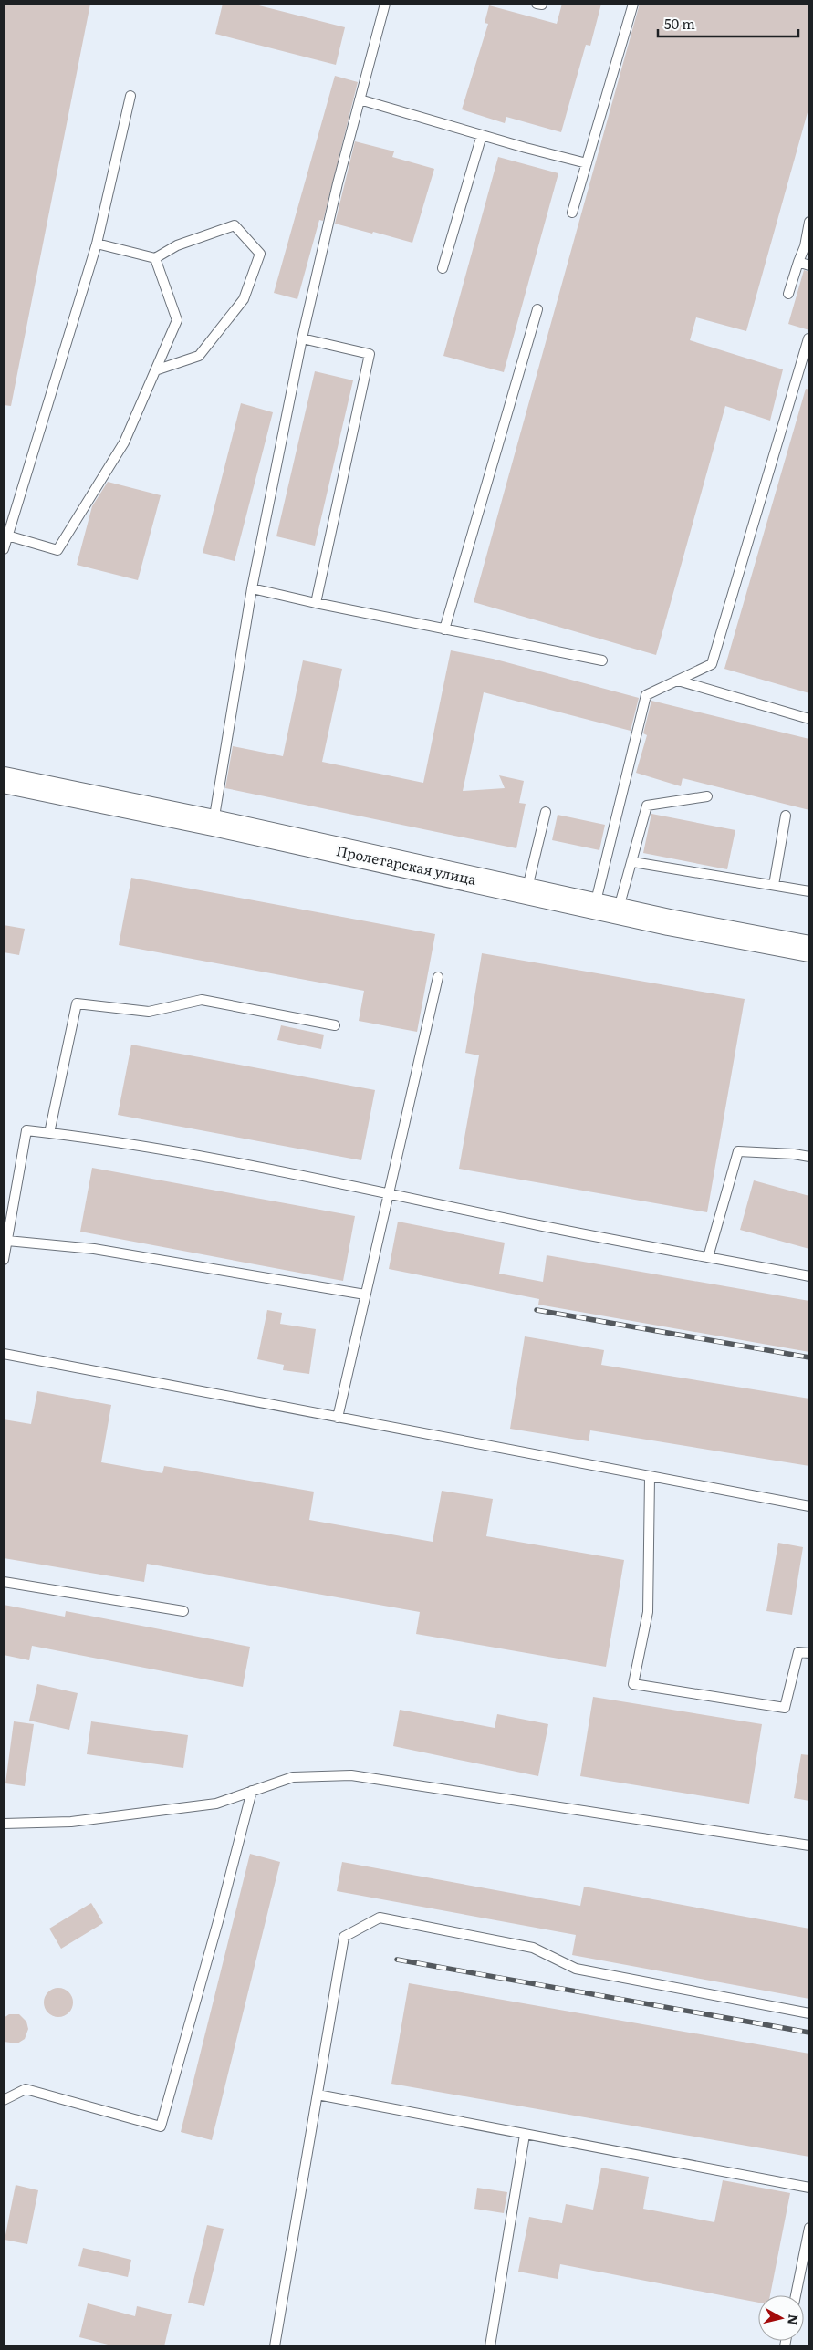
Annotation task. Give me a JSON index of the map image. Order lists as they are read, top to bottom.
{
  "streets": {
    "street": ["Пролетарская улица"]
  },
  "scale_bar": "50 m",
  "north": "right"
}
